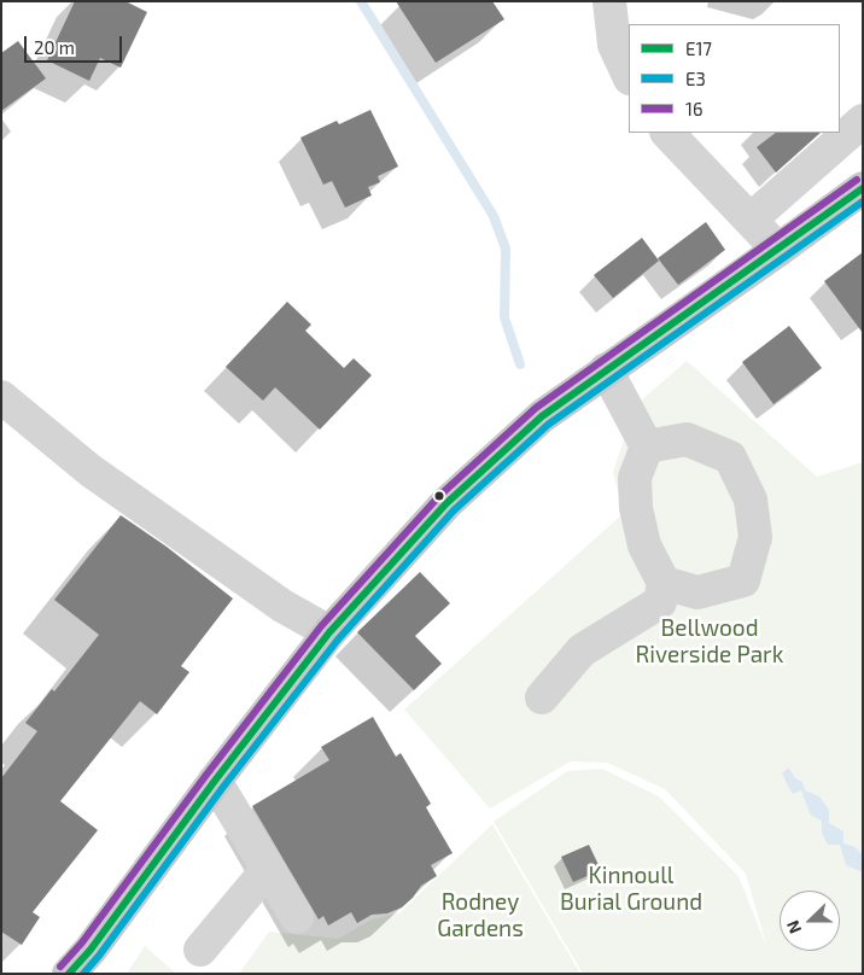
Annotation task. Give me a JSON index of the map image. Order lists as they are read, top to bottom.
{
  "parks": ["Bellwood Riverside Park", "Kinnoull Burial Ground", "Rodney Gardens"],
  "lines": ["transit line 16", "transit line E17", "transit line E3"],
  "legend": ["E17", "E3", "16"],
  "scale_bar": "20 m",
  "north": "left"
}
